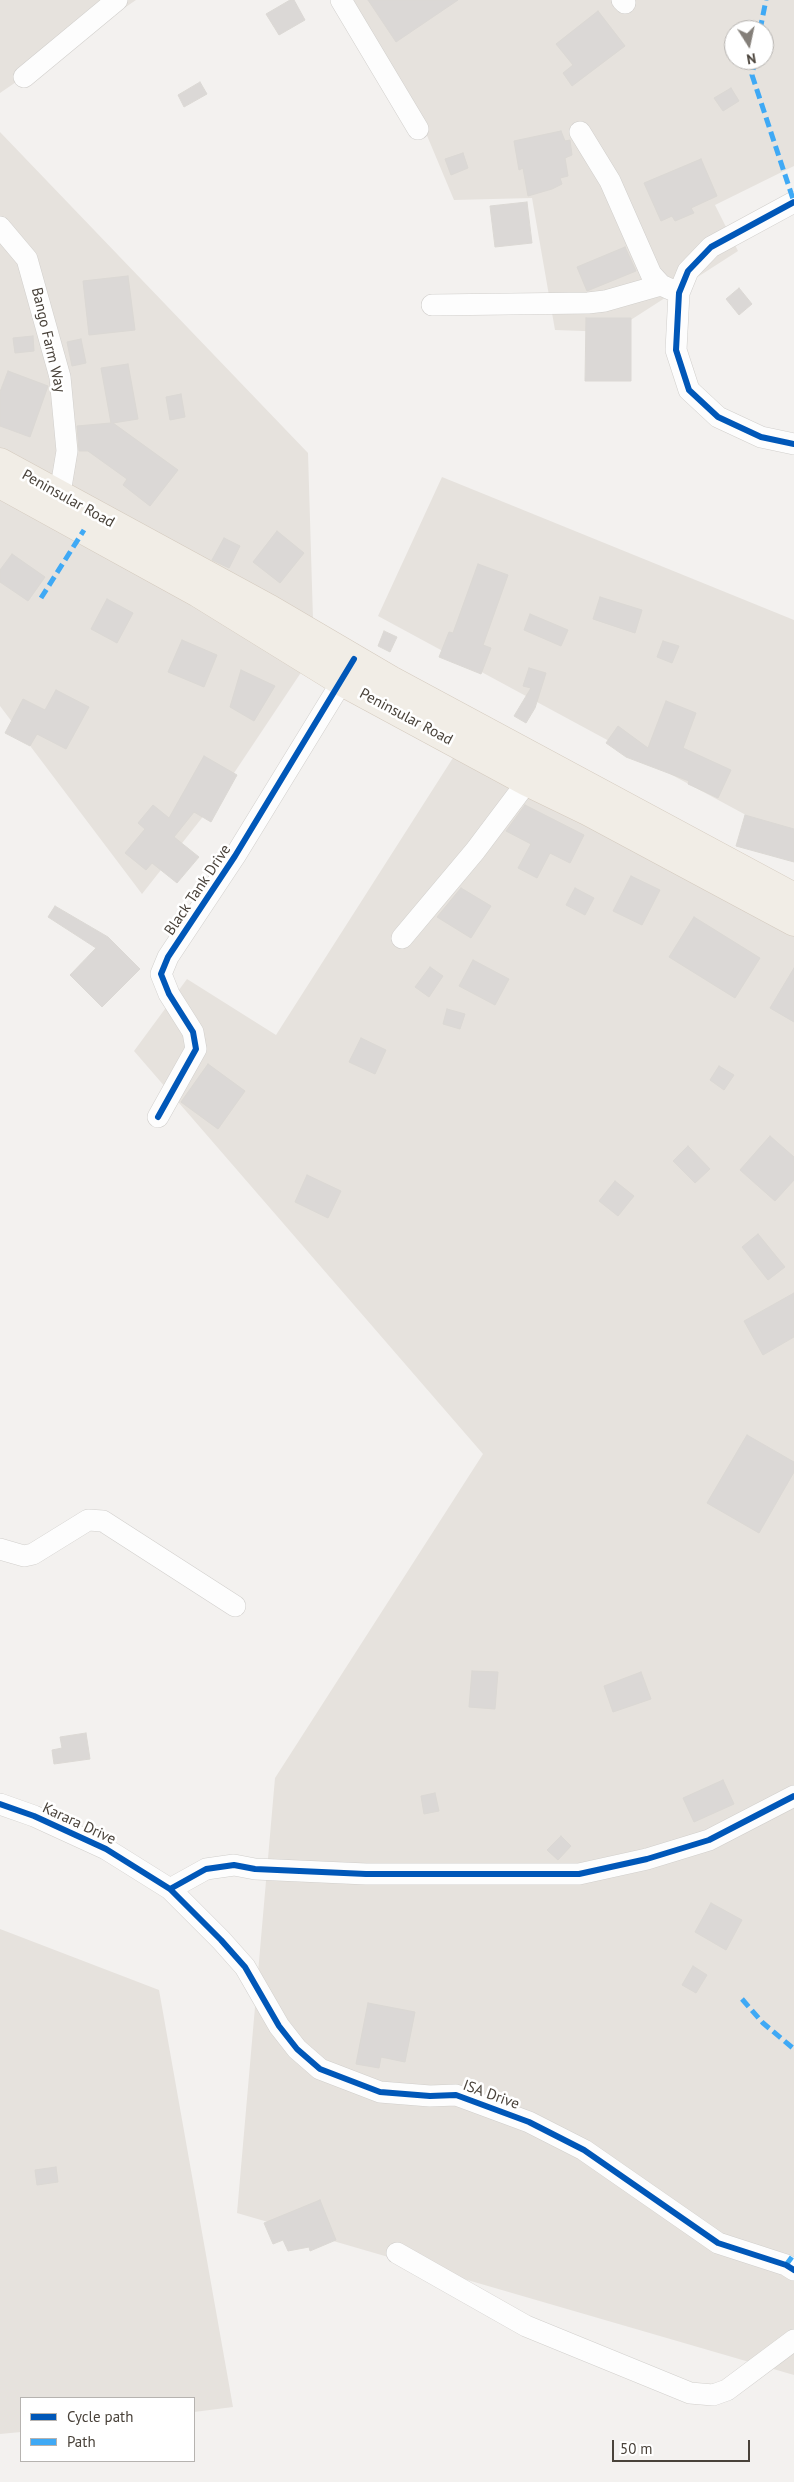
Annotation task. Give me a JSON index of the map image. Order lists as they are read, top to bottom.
{
  "streets": {
    "main road": ["Peninsular Road"],
    "street": [
      "Bango Farm Way",
      "Black Tank Drive",
      "Karara Drive",
      "ISA Drive"
    ]
  },
  "crossings": [
    ["Bango Farm Way", "Peninsular Road"],
    ["Peninsular Road", "Black Tank Drive"],
    ["Karara Drive", "ISA Drive"]
  ],
  "legend": ["Cycle path", "Path"],
  "scale_bar": "50 m",
  "north": "bottom"
}
